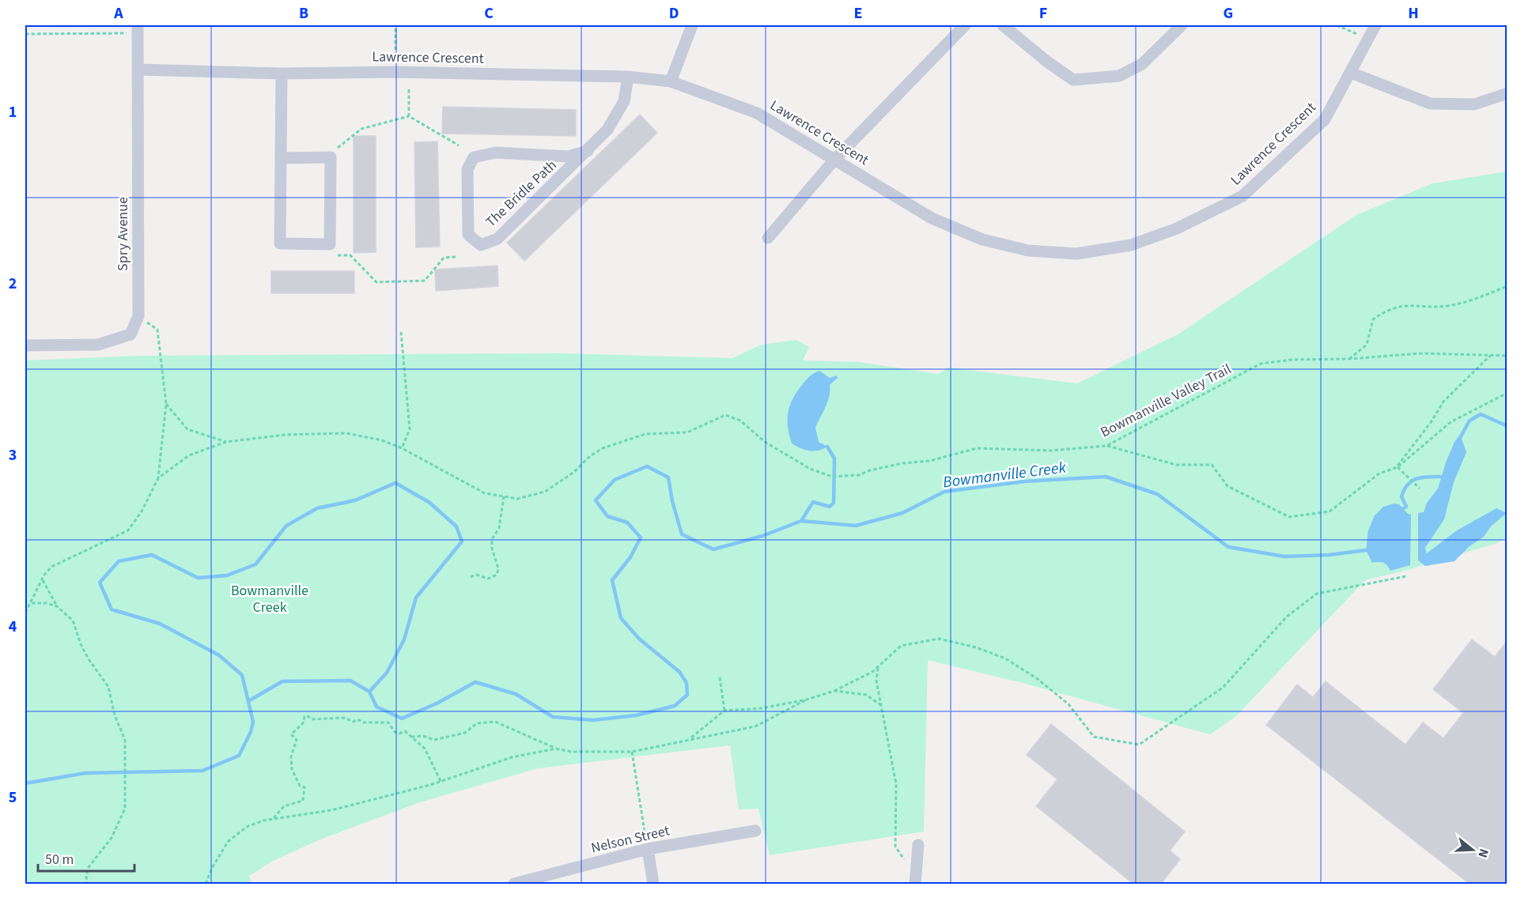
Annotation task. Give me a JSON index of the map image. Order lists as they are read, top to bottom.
{
  "streets": {
    "street": [
      "Lawrence Crescent",
      "The Bridle Path",
      "Spry Avenue",
      "Nelson Street"
    ],
    "path": ["Bowmanville Valley Trail"]
  },
  "crossings": [
    ["Lawrence Crescent", "The Bridle Path"],
    ["Lawrence Crescent", "Spry Avenue"]
  ],
  "water": ["Bowmanville Creek"],
  "parks": ["Bowmanville Creek"],
  "scale_bar": "50 m",
  "north": "right",
  "grid": {
    "columns": [
      "A",
      "B",
      "C",
      "D",
      "E",
      "F",
      "G",
      "H"
    ],
    "rows": [
      "1",
      "2",
      "3",
      "4",
      "5"
    ]
  }
}
